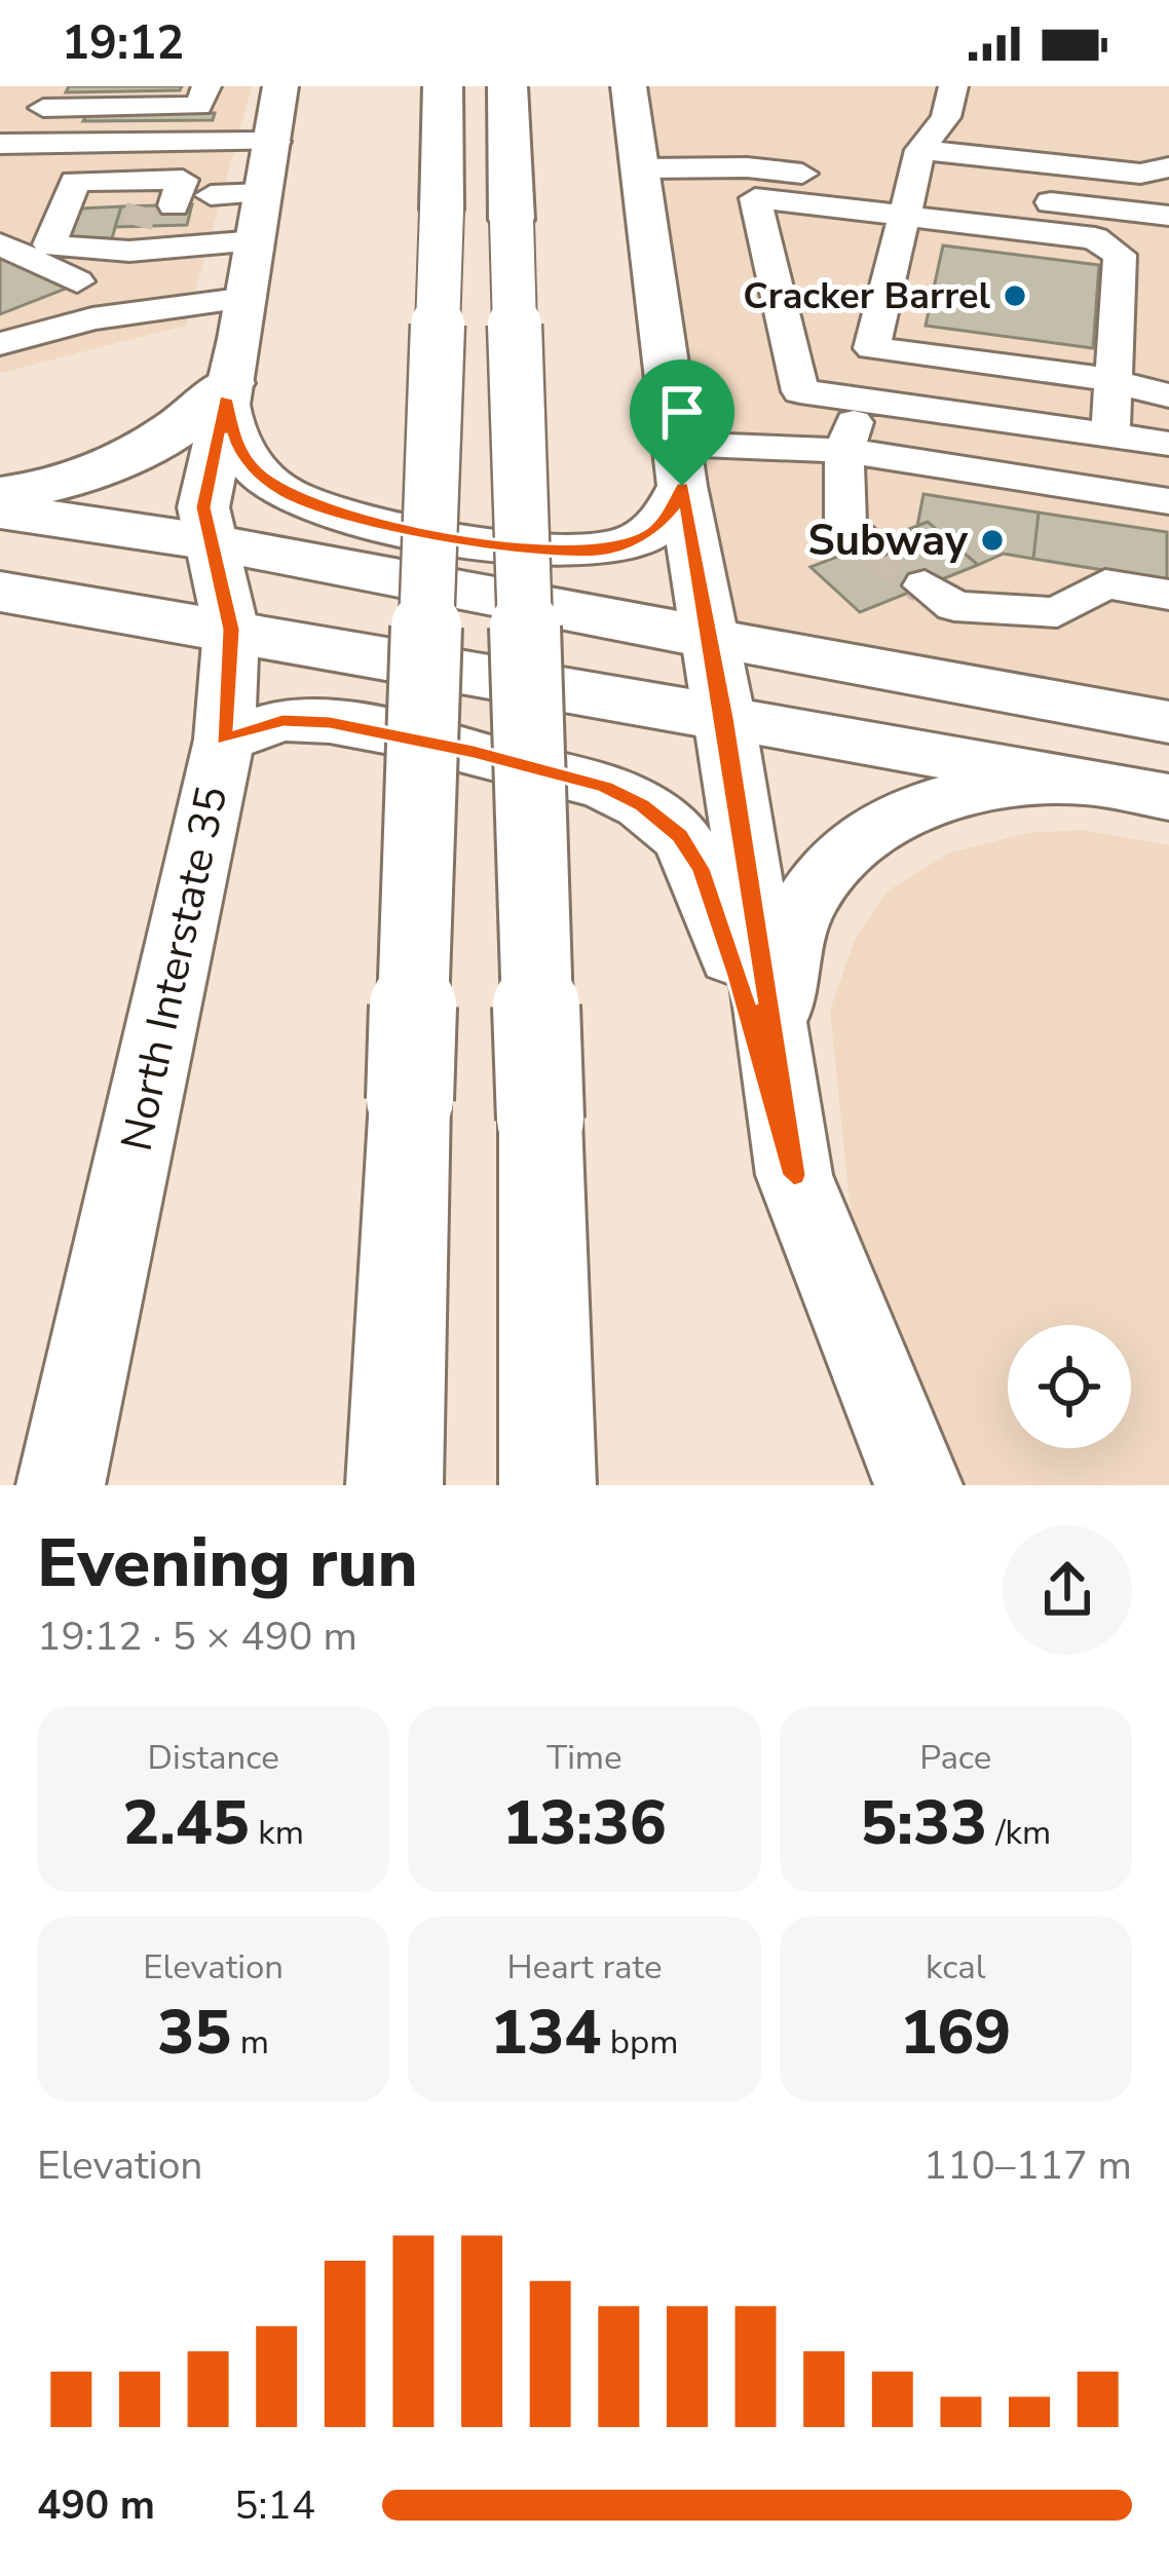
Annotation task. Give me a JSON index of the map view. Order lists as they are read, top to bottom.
{
  "streets": {
    "main road": ["North Interstate 35"]
  },
  "places": ["Cracker Barrel", "Subway"],
  "page": {
    "status": "19:12",
    "heading": ["Evening run", "19:12 · 5 × 490 m"],
    "stats": [
      ["Distance", "2.45 km"],
      ["Time", "13:36"],
      ["Pace", "5:33 /km"],
      ["Elevation", "35 m"],
      ["Heart rate", "134 bpm"],
      ["kcal", "169"]
    ],
    "chart": ["Elevation", "110–117 m"],
    "list": [
      {
        "name": "490 m",
        "note": "5:14"
      }
    ]
  }
}
